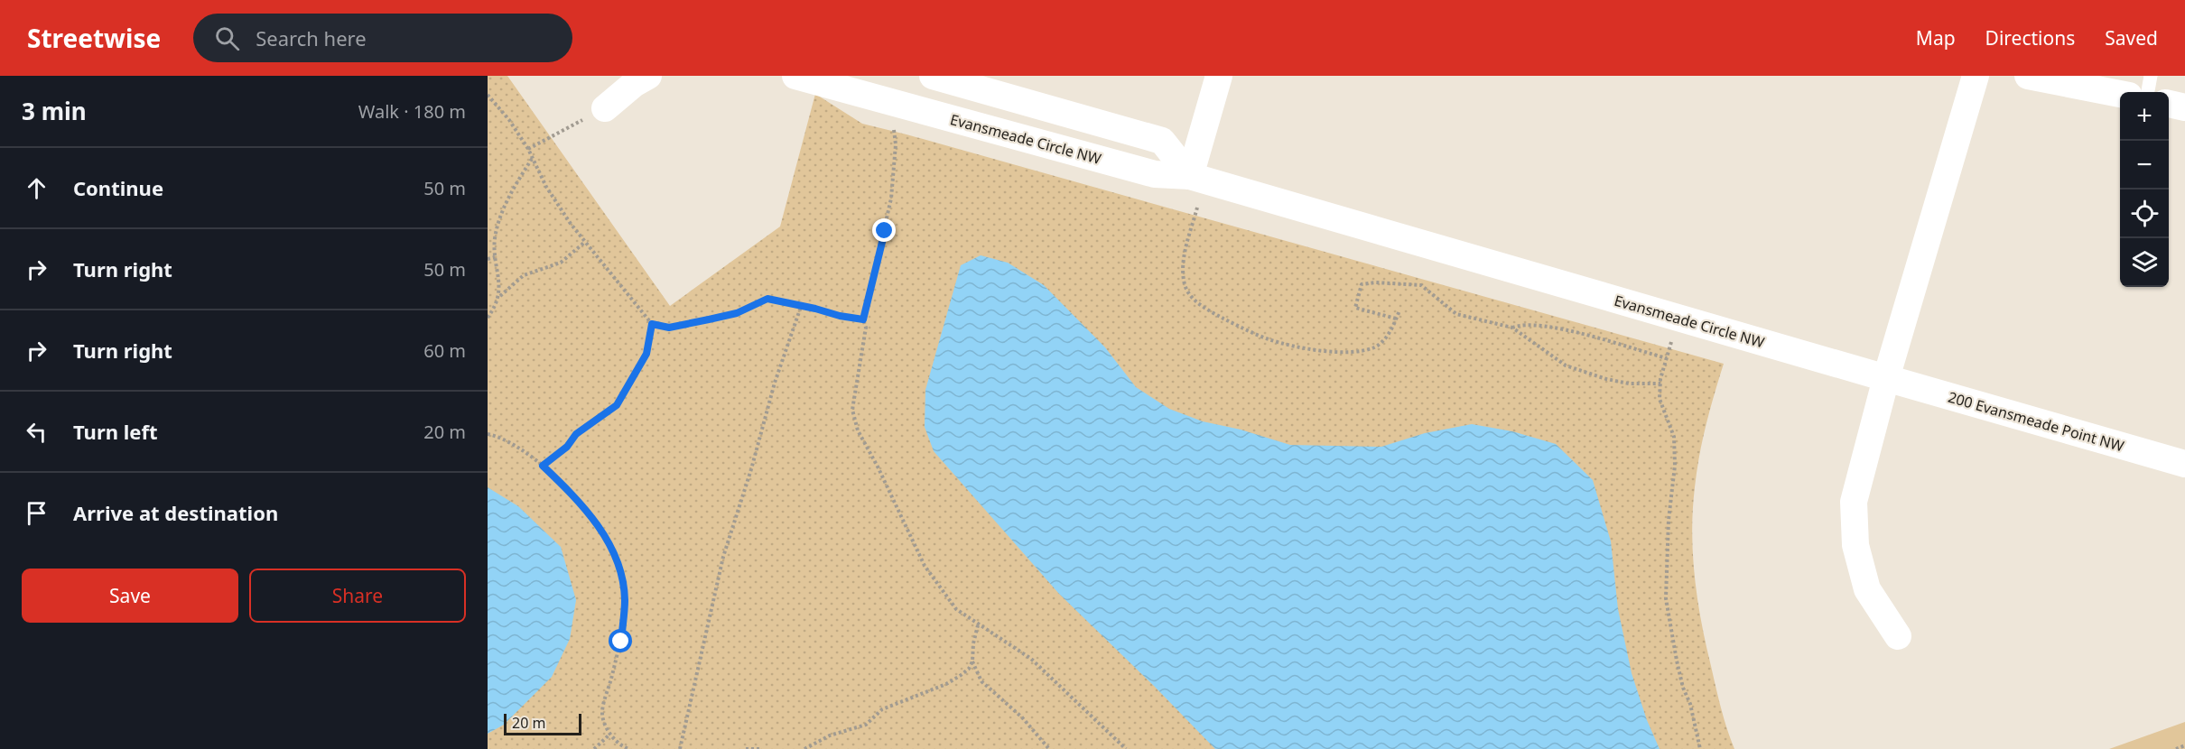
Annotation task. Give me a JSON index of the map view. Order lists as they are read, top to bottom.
{
  "streets": {
    "street": ["Evansmeade Circle NW", "200 Evansmeade Point NW"]
  },
  "crossings": [
    ["Evansmeade Circle NW", "200 Evansmeade Point NW"]
  ],
  "scale_bar": "20 m",
  "page": {
    "header": "Streetwise",
    "search": "Search here",
    "nav": ["Map", "Directions", "Saved"],
    "heading": ["3 min", "Walk · 180 m"],
    "map_buttons": ["+", "−"],
    "list": [
      ["Continue", "50 m"],
      ["Turn right", "50 m"],
      ["Turn right", "60 m"],
      ["Turn left", "20 m"],
      "Arrive at destination"
    ],
    "buttons": ["Save", "Share"],
    "scale": "20 m"
  }
}
